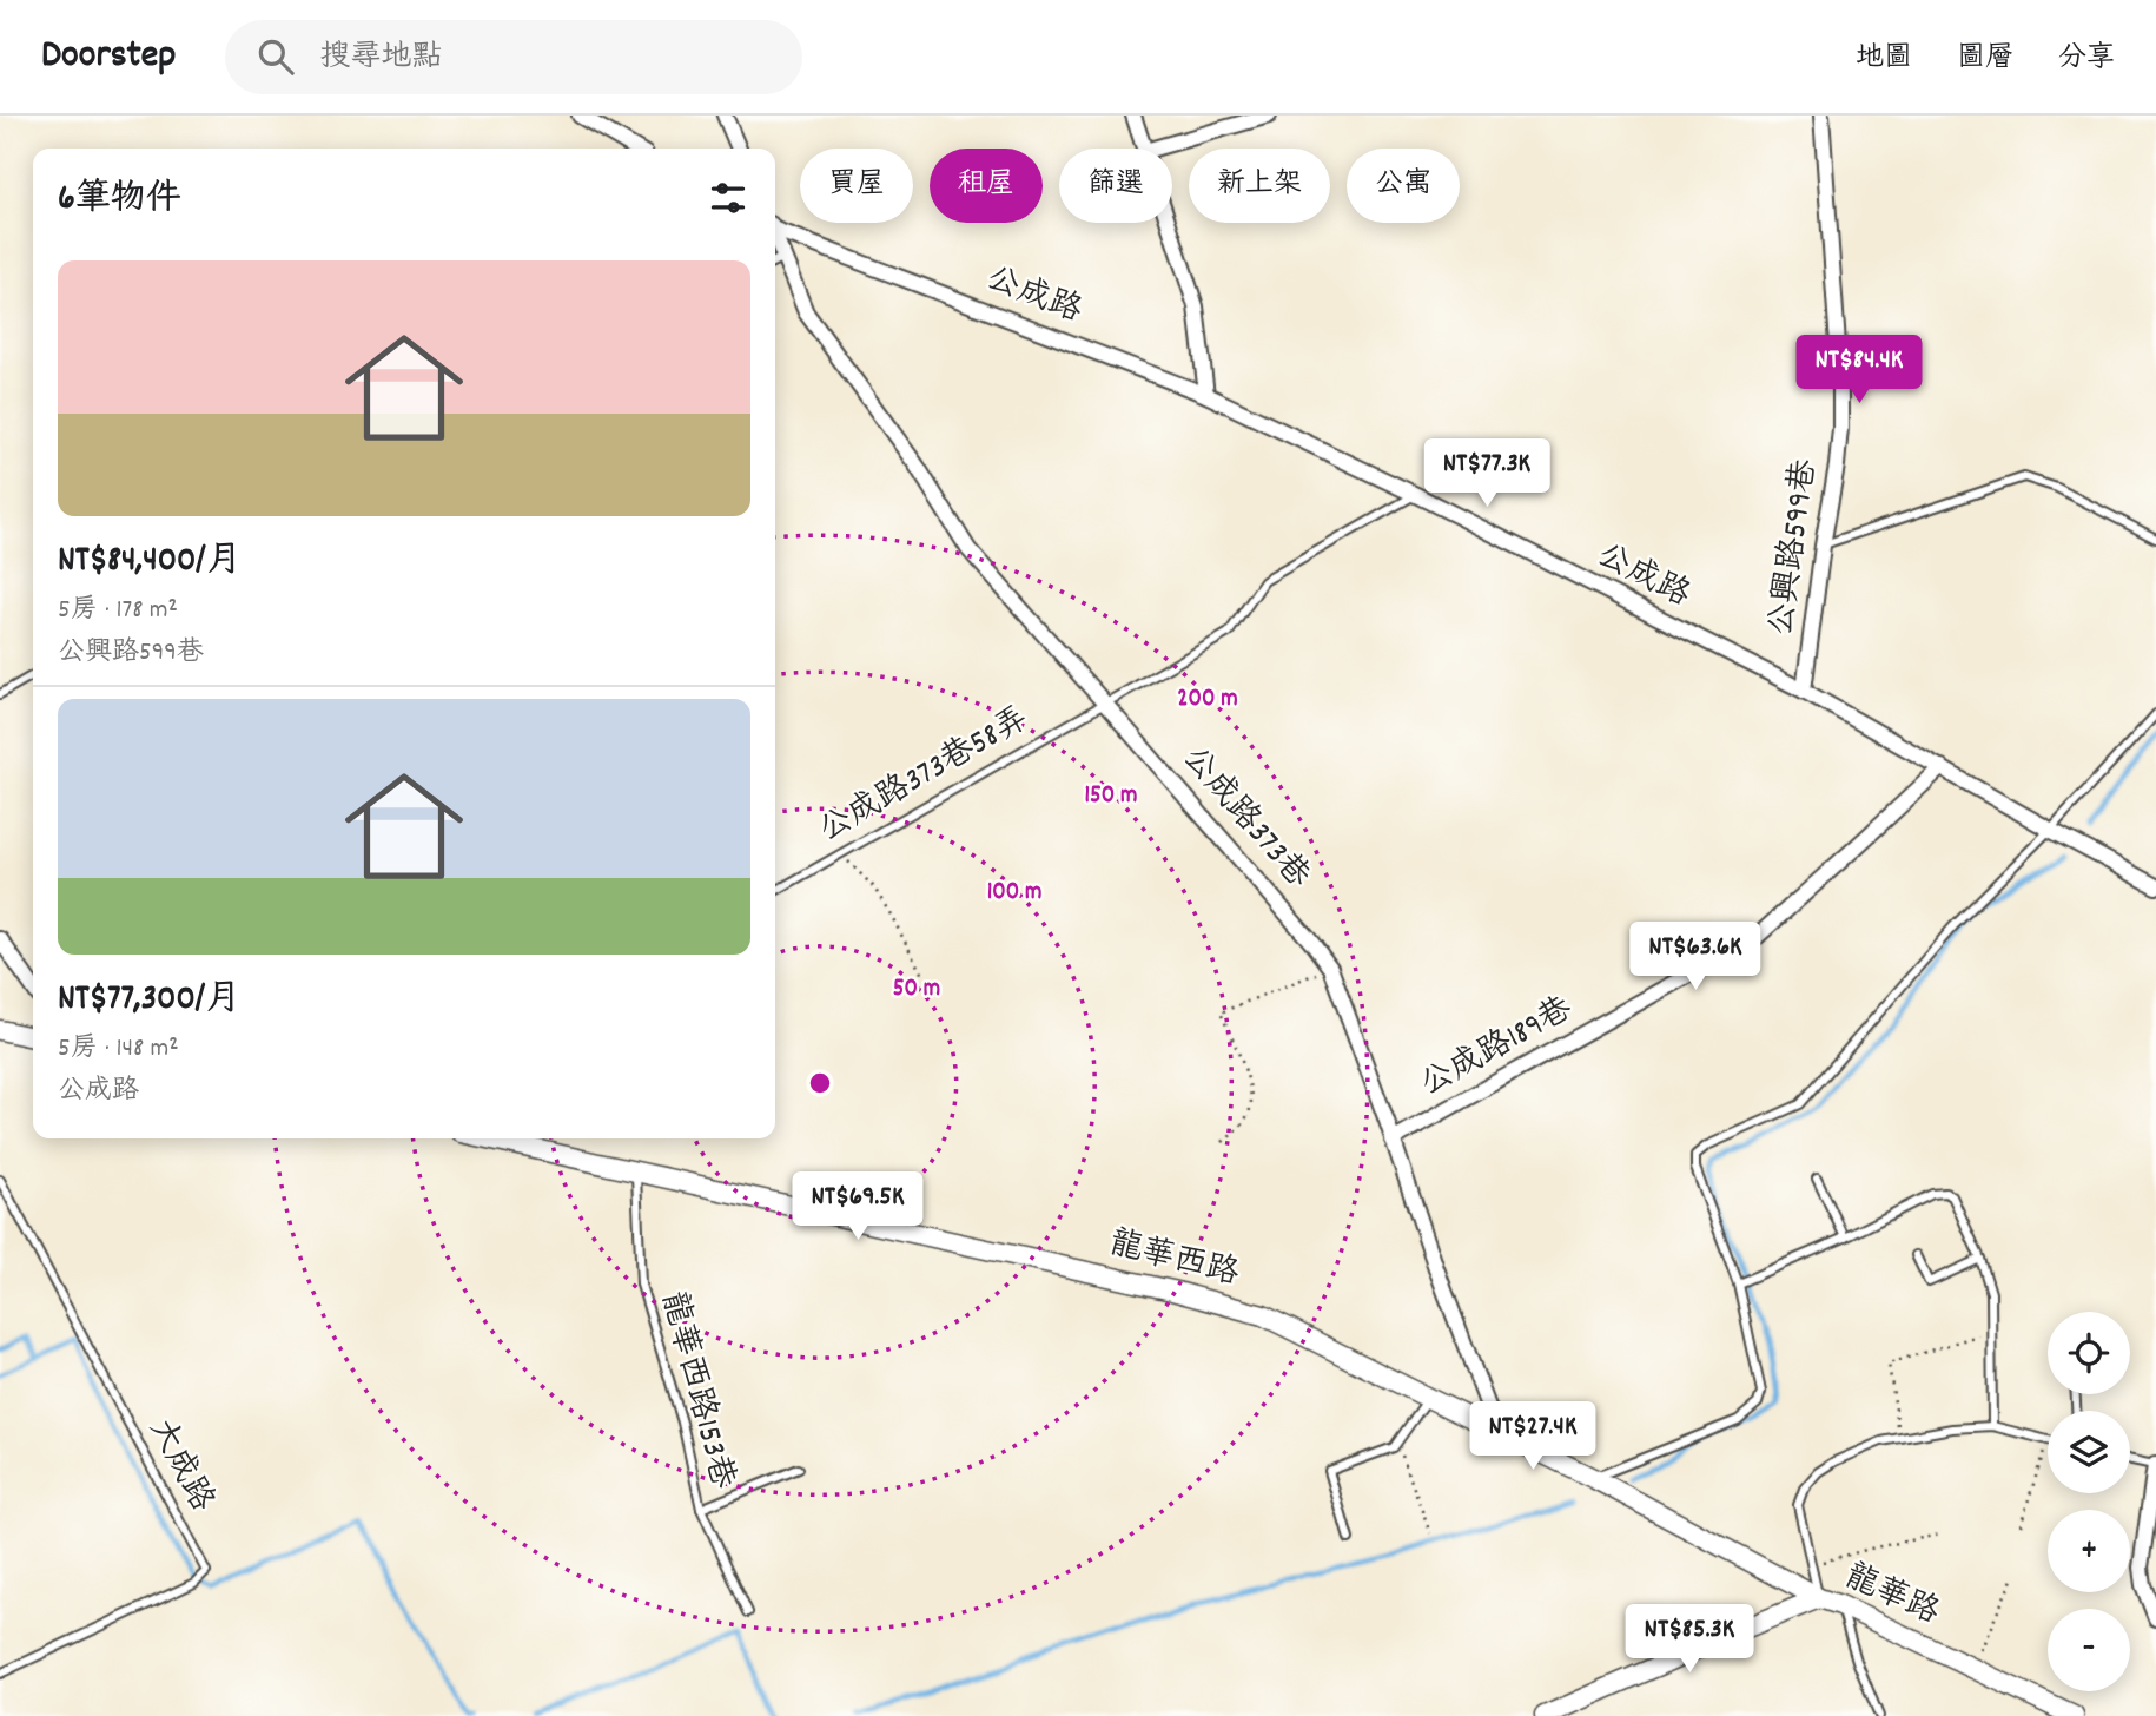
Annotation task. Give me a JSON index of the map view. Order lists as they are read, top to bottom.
{
  "streets": {
    "street": [
      "公成路",
      "公興路599巷",
      "公成路373巷",
      "公成路189巷",
      "龍華西路",
      "龍華路"
    ],
    "lane": ["公成路373巷58弄", "龍華西路153巷", "大成路"]
  },
  "crossings": [
    ["公成路", "公興路599巷"],
    ["公成路", "公成路373巷58弄"],
    ["公成路", "公成路189巷"],
    ["公成路373巷58弄", "公成路373巷"],
    ["公成路373巷", "公成路189巷"],
    ["公成路373巷", "龍華西路"],
    ["龍華西路", "龍華西路153巷"],
    ["龍華西路", "龍華路"]
  ],
  "page": {
    "header": "Doorstep",
    "search": "搜尋地點",
    "nav": ["地圖", "圖層", "分享"],
    "chip": [
      "買屋",
      "租屋",
      "篩選",
      "新上架",
      "公寓"
    ],
    "heading": "6筆物件",
    "list": [
      {
        "name": "NT$84,400/月",
        "note": "5房 · 178 m² · 公興路599巷"
      },
      {
        "name": "NT$77,300/月",
        "note": "5房 · 148 m² · 公成路"
      }
    ],
    "price": [
      "NT$84.4K",
      "NT$77.3K",
      "NT$63.6K",
      "NT$69.5K",
      "NT$27.4K",
      "NT$85.3K"
    ],
    "map_buttons": ["+", "−"]
  },
  "rings": [
    "200 m",
    "150 m",
    "100 m",
    "50 m"
  ]
}
